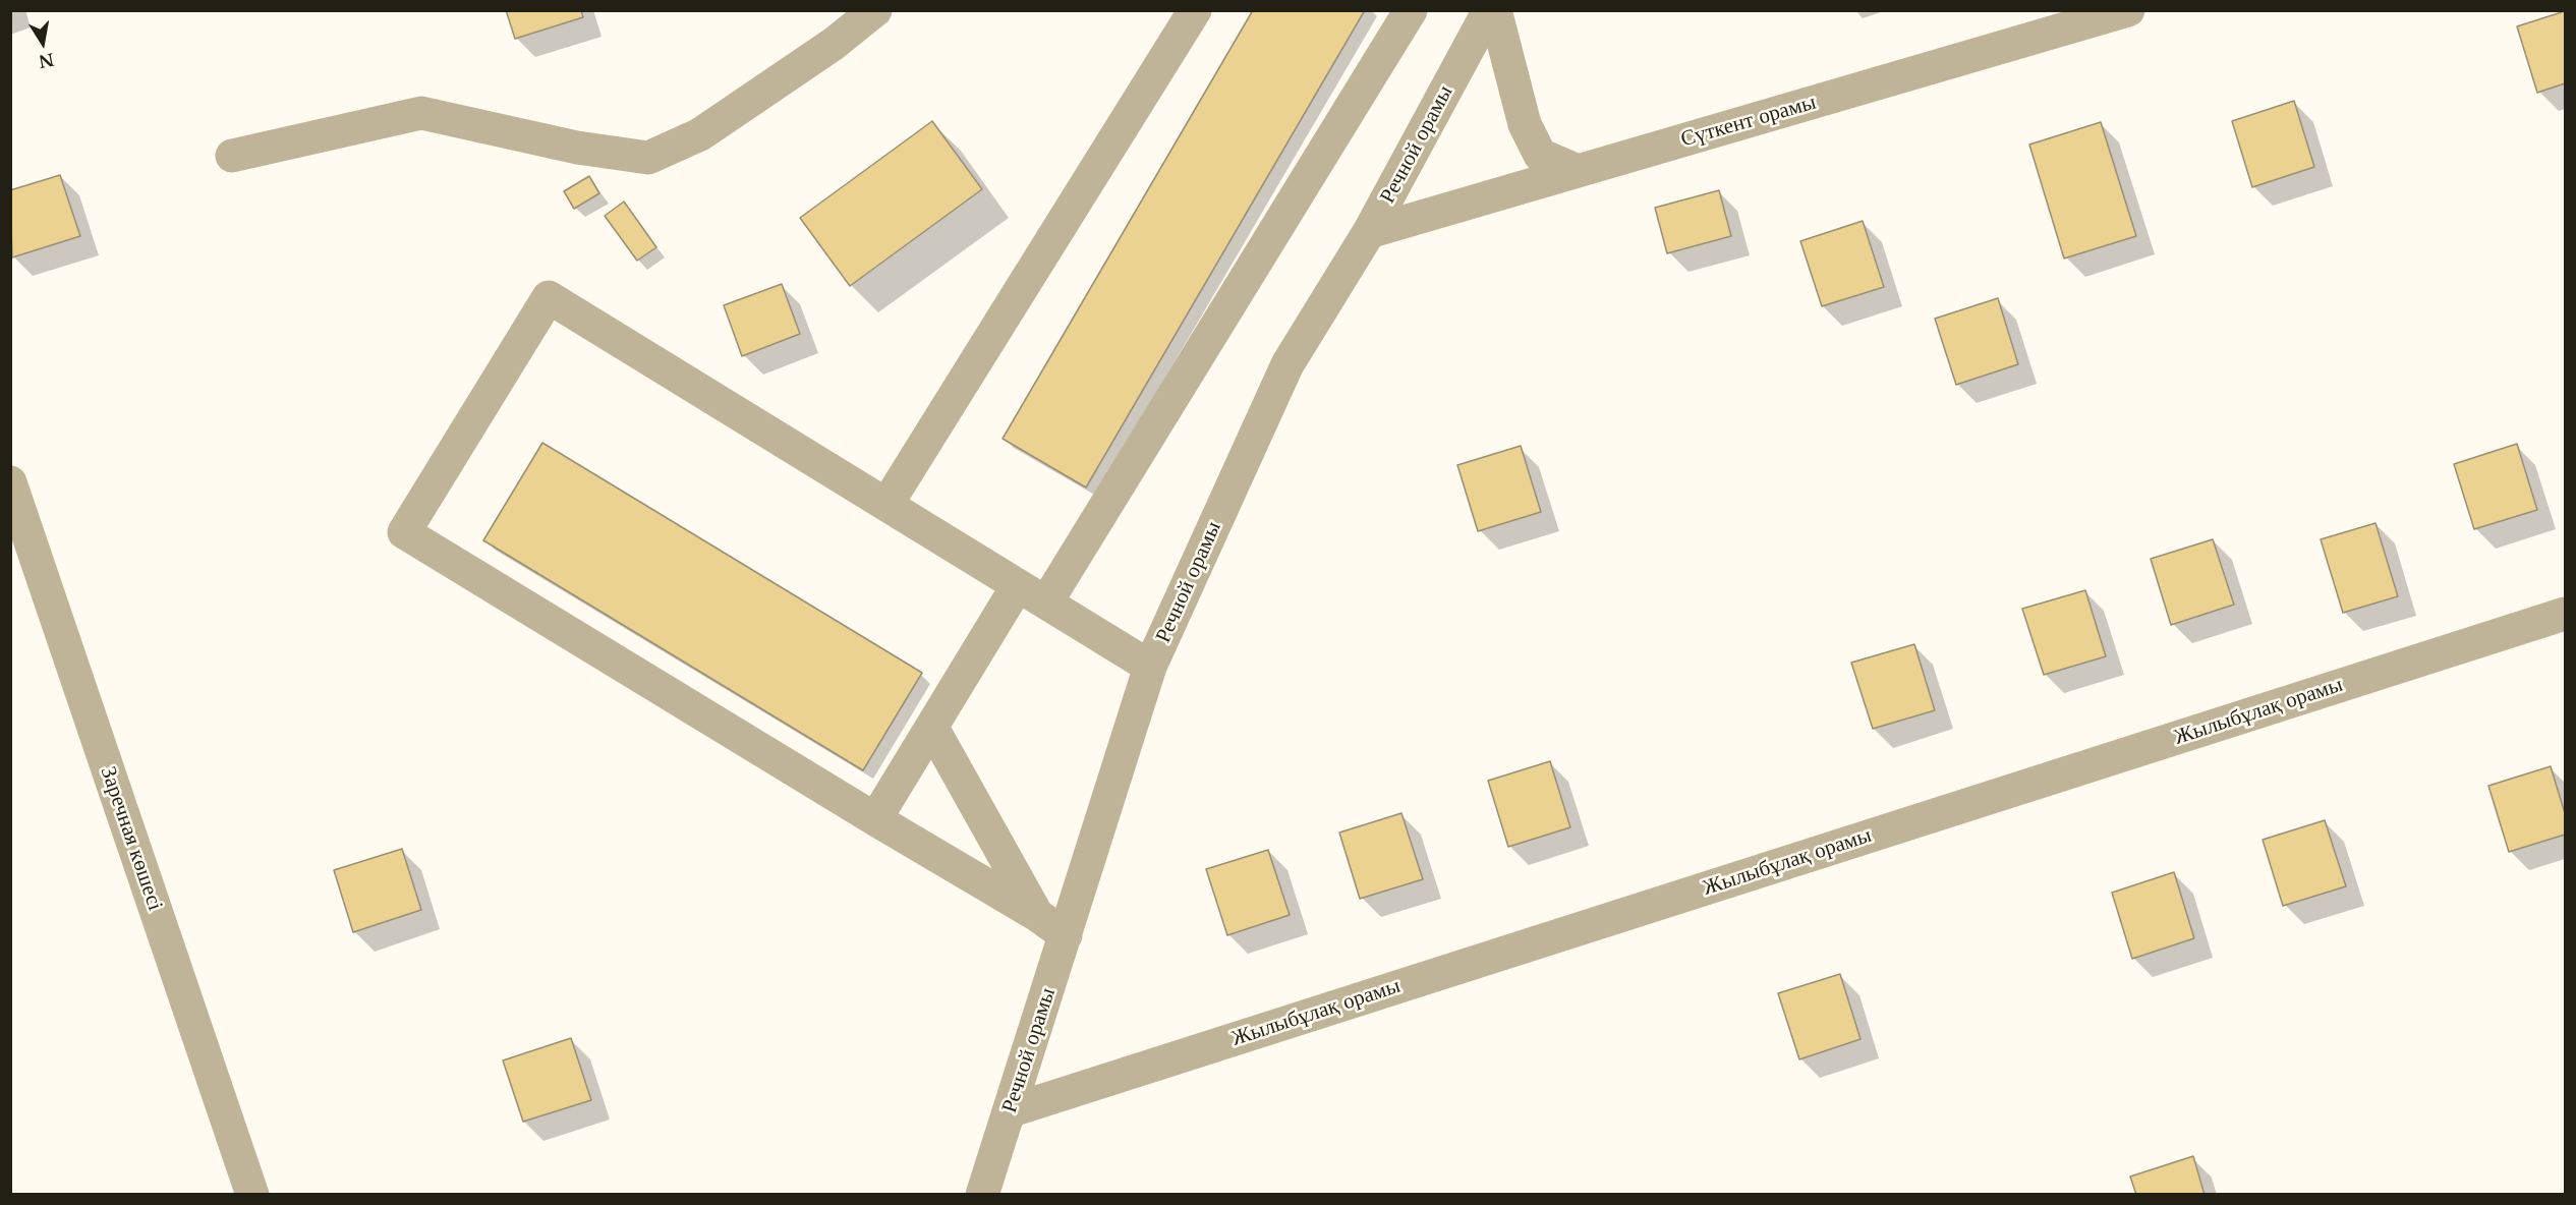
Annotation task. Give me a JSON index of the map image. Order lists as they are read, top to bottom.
{
  "streets": {
    "street": [
      "Сүткент орамы",
      "Речной орамы",
      "Жылыбұлақ орамы",
      "Заречная көшесі"
    ]
  },
  "crossings": [
    ["Сүткент орамы", "Речной орамы"],
    ["Речной орамы", "Жылыбұлақ орамы"]
  ],
  "north": "bottom"
}
